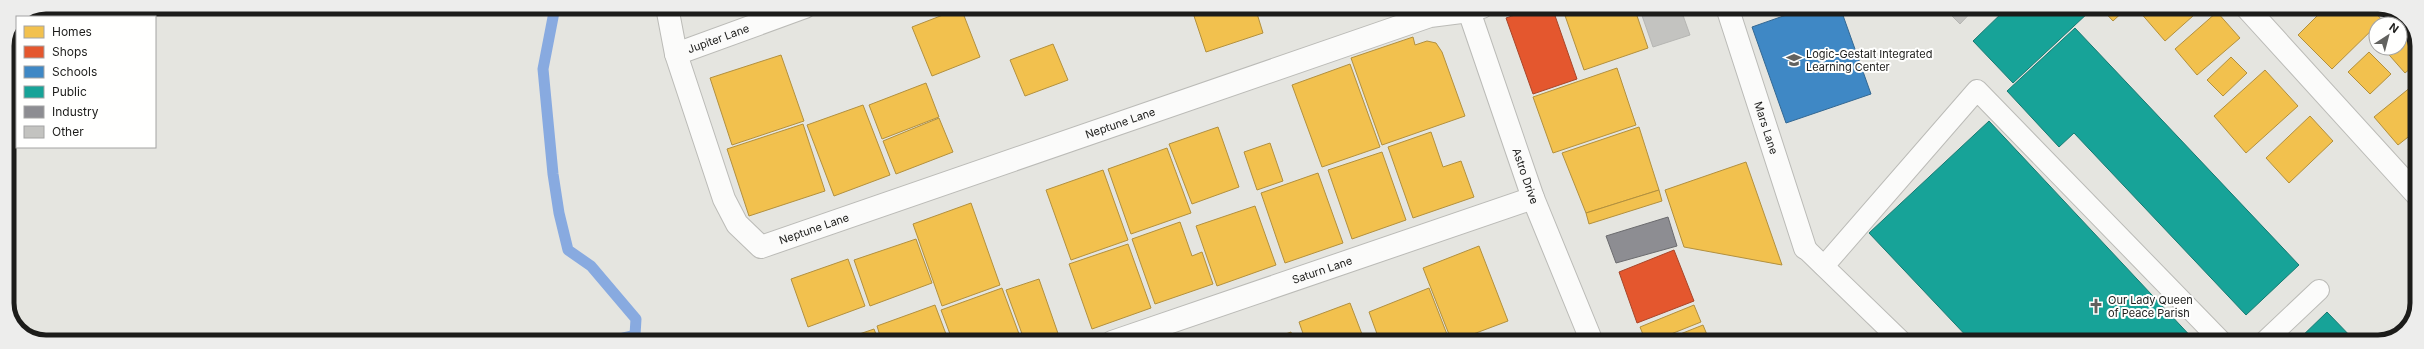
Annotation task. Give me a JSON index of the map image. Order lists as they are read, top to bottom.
{
  "streets": {
    "street": [
      "Jupiter Lane",
      "Neptune Lane",
      "Mars Lane",
      "Astro Drive",
      "Saturn Lane"
    ]
  },
  "crossings": [
    ["Jupiter Lane", "Neptune Lane"],
    ["Astro Drive", "Saturn Lane"]
  ],
  "places": {
    "school or university": ["Logic-Gestalt Integrated Learning Center"],
    "church": ["Our Lady Queen of Peace Parish"]
  },
  "legend": [
    "Homes",
    "Shops",
    "Schools",
    "Public",
    "Industry",
    "Other"
  ],
  "north": "top right"
}
